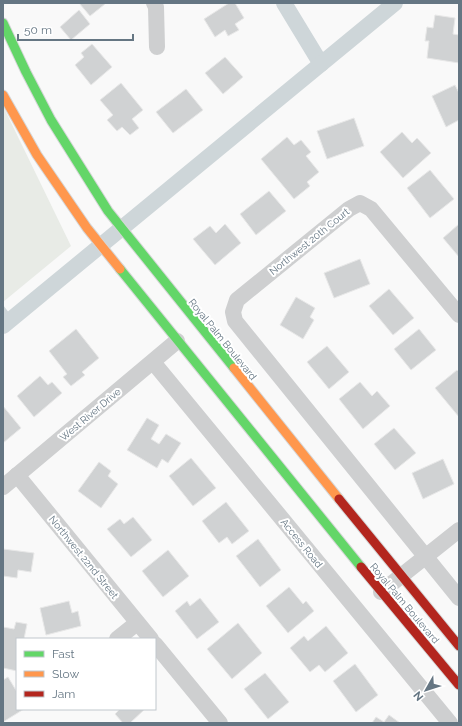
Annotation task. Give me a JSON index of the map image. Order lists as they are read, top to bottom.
{
  "streets": {
    "main road": ["Royal Palm Boulevard"],
    "street": [
      "Northwest 20th Court",
      "West River Drive",
      "Access Road",
      "Northwest 22nd Street"
    ]
  },
  "crossings": [
    ["Royal Palm Boulevard", "West River Drive"],
    ["West River Drive", "Access Road"],
    ["West River Drive", "Northwest 22nd Street"]
  ],
  "legend": ["Fast", "Slow", "Jam"],
  "scale_bar": "50 m",
  "north": "bottom left"
}
